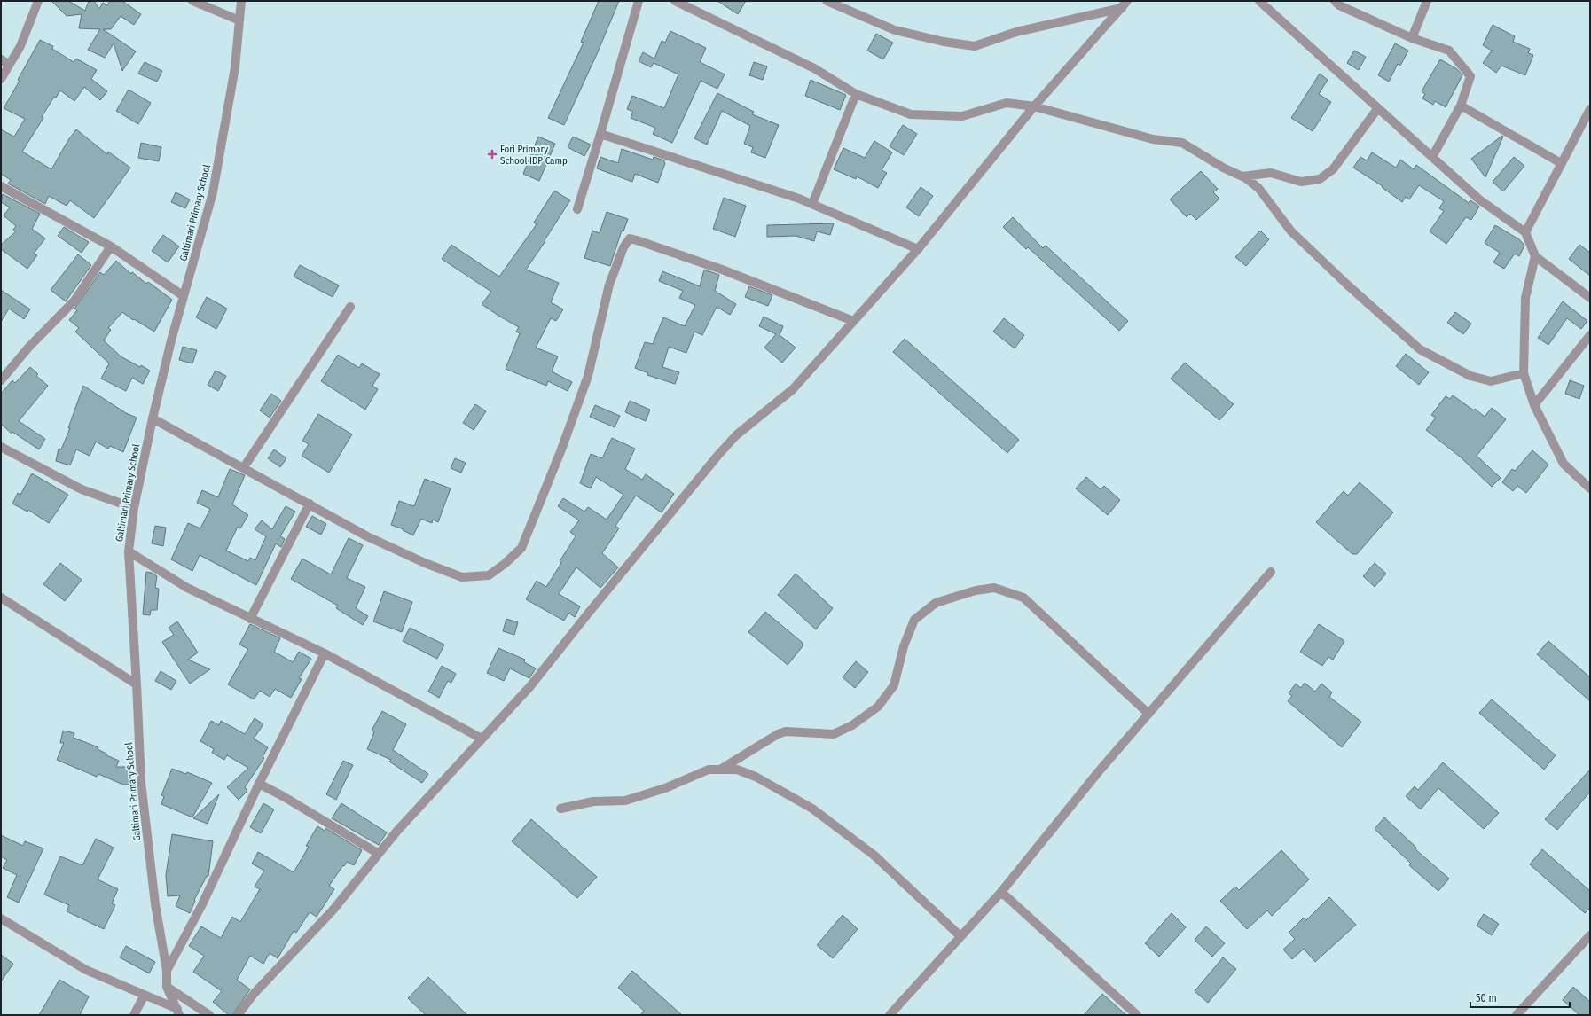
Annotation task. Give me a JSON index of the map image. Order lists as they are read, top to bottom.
{
  "streets": {
    "street": ["Galtimari Primary School"]
  },
  "places": {
    "health": ["Fori Primary School IDP Camp"]
  },
  "scale_bar": "50 m"
}
